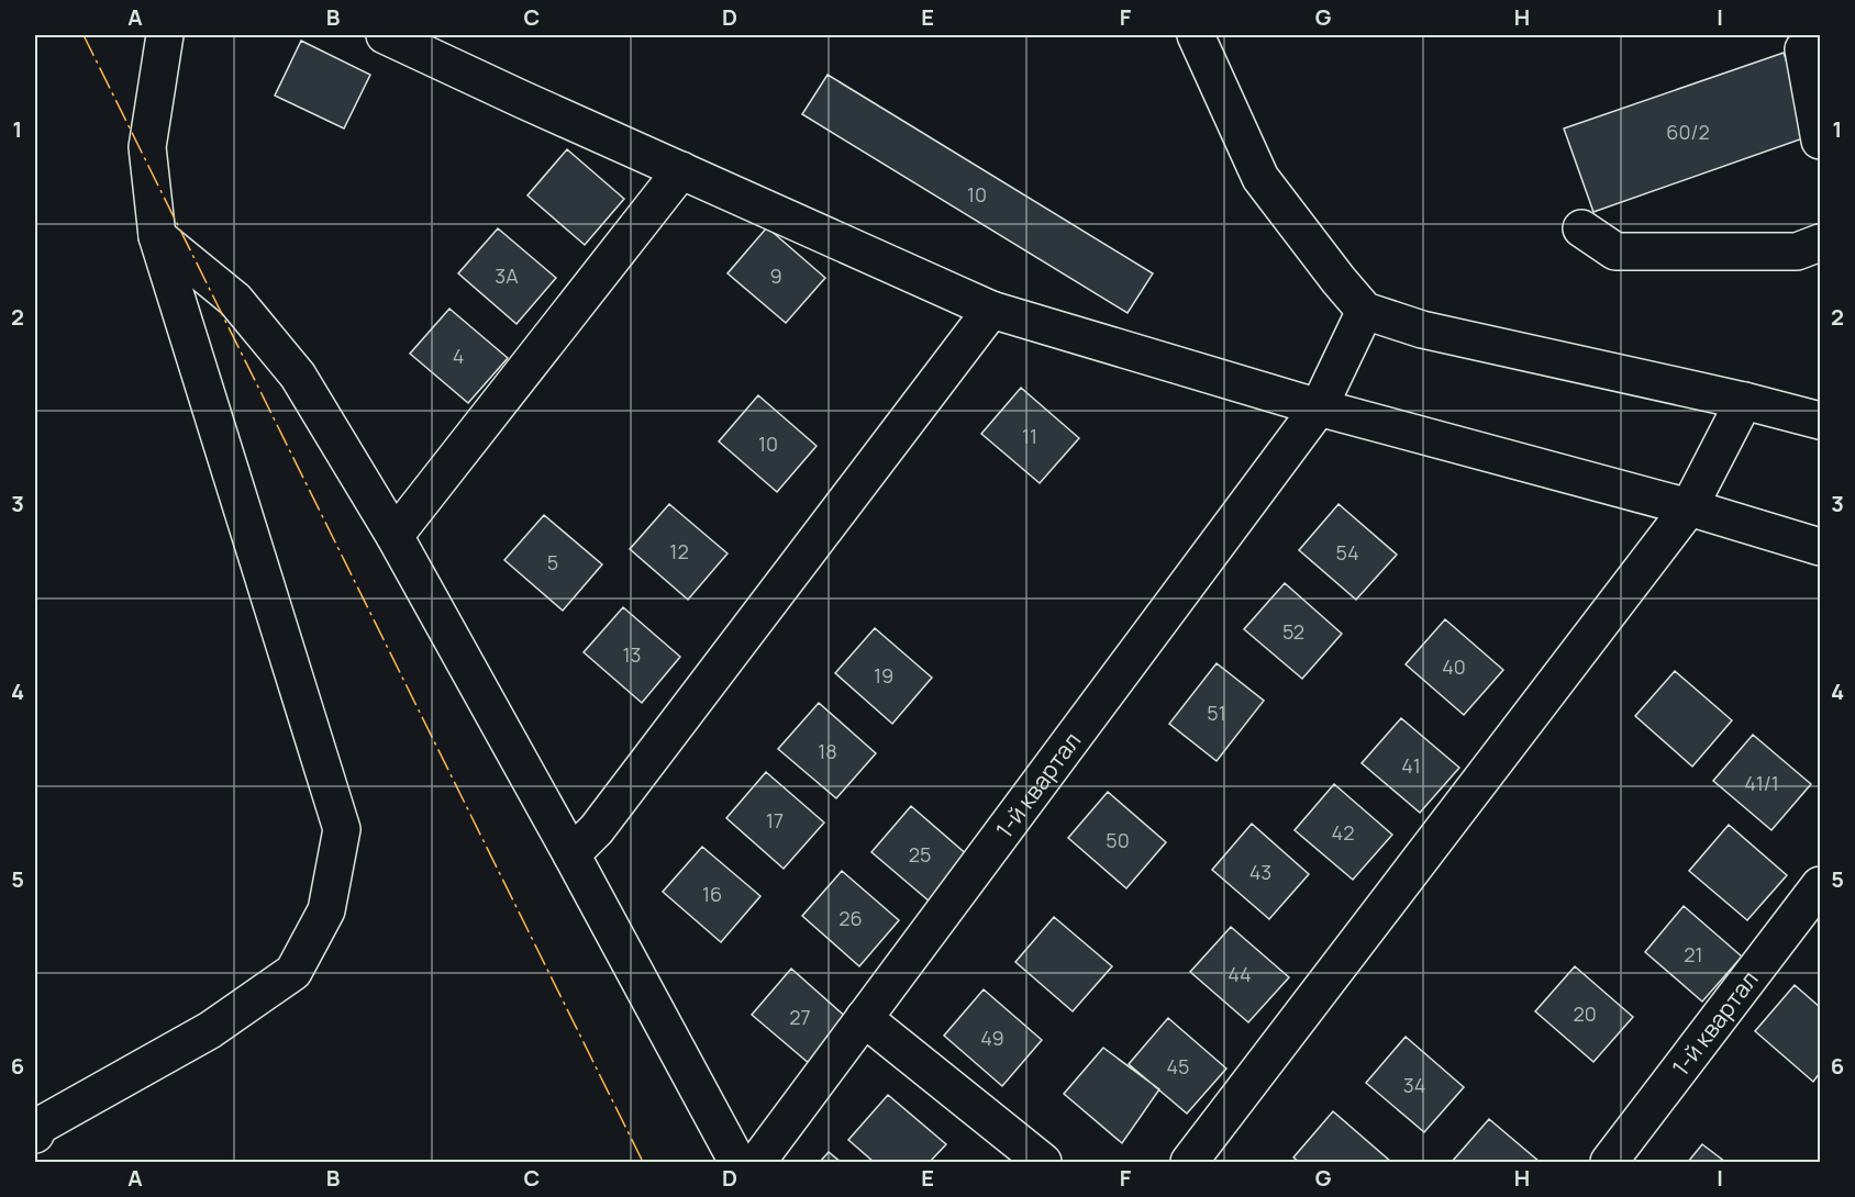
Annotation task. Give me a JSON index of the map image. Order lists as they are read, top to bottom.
{
  "streets": {
    "street": ["1-й квартал"]
  },
  "house_numbers": [
    "60/2",
    "10",
    "3А",
    "9",
    "4",
    "11",
    "10",
    "12",
    "54",
    "5",
    "52",
    "13",
    "40",
    "19",
    "51",
    "18",
    "41",
    "41/1",
    "17",
    "42",
    "50",
    "25",
    "43",
    "16",
    "26",
    "21",
    "44",
    "20",
    "27",
    "49",
    "45",
    "34"
  ],
  "grid": {
    "columns": [
      "A",
      "B",
      "C",
      "D",
      "E",
      "F",
      "G",
      "H",
      "I"
    ],
    "rows": [
      "1",
      "2",
      "3",
      "4",
      "5",
      "6"
    ]
  }
}
